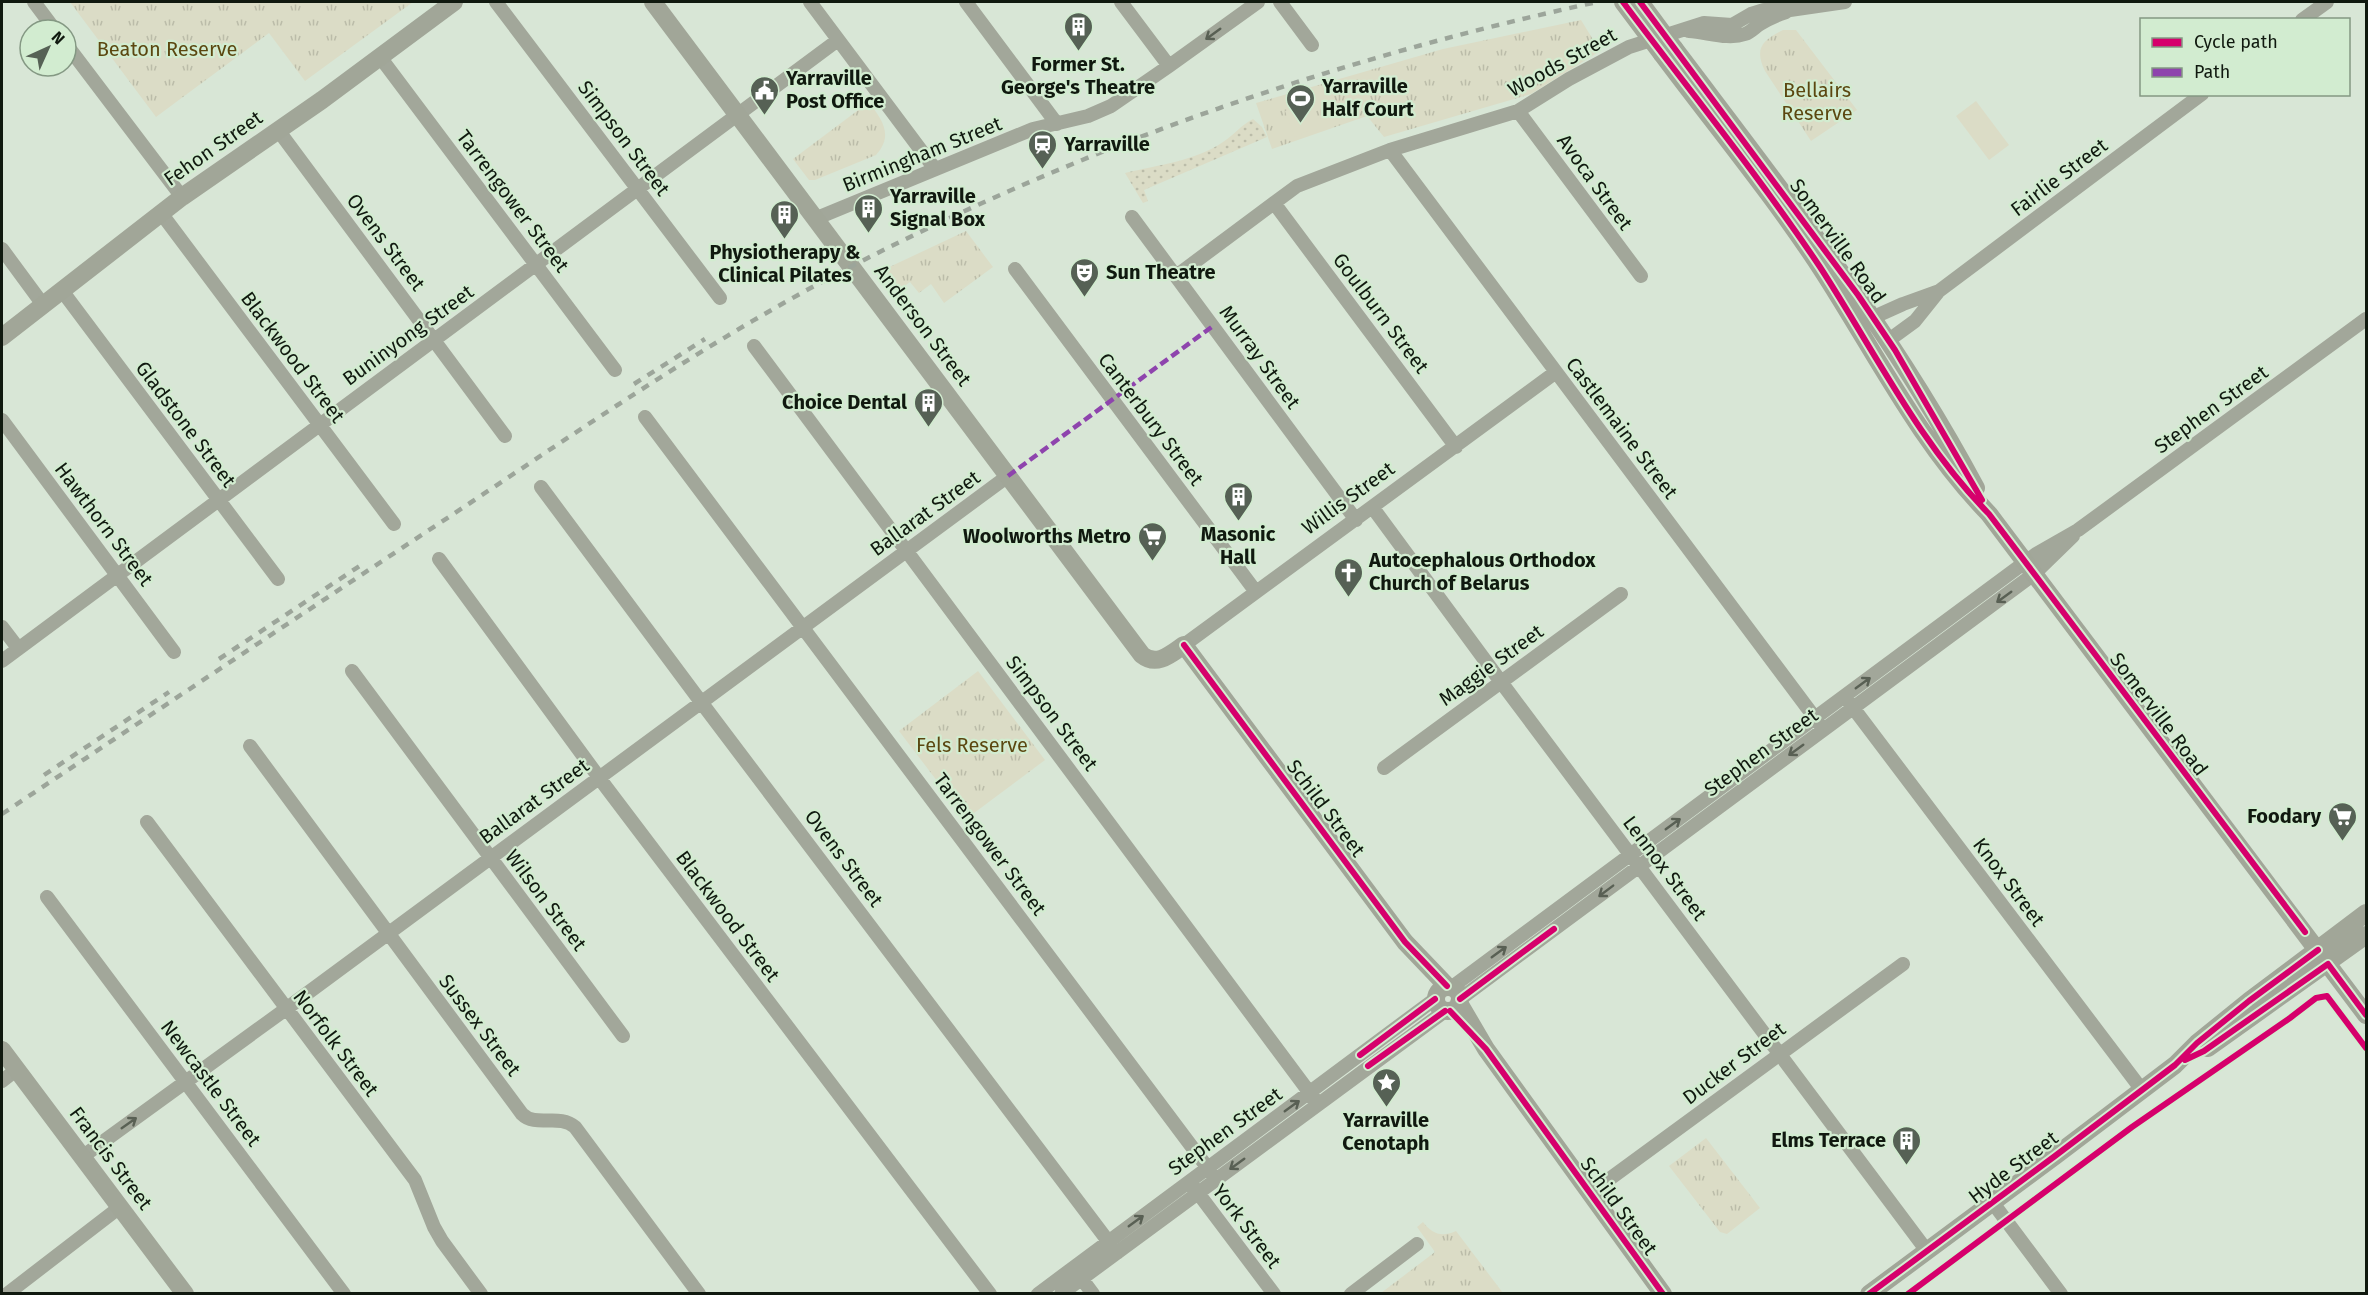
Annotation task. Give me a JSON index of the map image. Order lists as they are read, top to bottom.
{
  "streets": {
    "street": [
      "Woods Street",
      "Simpson Street",
      "Fehon Street",
      "Birmingham Street",
      "Fairlie Street",
      "Avoca Street",
      "Tarrengower Street",
      "Somerville Road",
      "Ovens Street",
      "Goulburn Street",
      "Anderson Street",
      "Buninyong Street",
      "Blackwood Street",
      "Murray Street",
      "Stephen Street",
      "Canterbury Street",
      "Gladstone Street",
      "Castlemaine Street",
      "Willis Street",
      "Ballarat Street",
      "Hawthorn Street",
      "Maggie Street",
      "Schild Street",
      "Lennox Street",
      "Knox Street",
      "Wilson Street",
      "Sussex Street",
      "Norfolk Street",
      "Ducker Street",
      "Newcastle Street",
      "Francis Street",
      "Hyde Street",
      "York Street"
    ]
  },
  "crossings": [
    ["Woods Street", "Avoca Street"],
    ["Woods Street", "Goulburn Street"],
    ["Woods Street", "Murray Street"],
    ["Woods Street", "Castlemaine Street"],
    ["Simpson Street", "Buninyong Street"],
    ["Simpson Street", "Stephen Street"],
    ["Simpson Street", "Ballarat Street"],
    ["Fehon Street", "Tarrengower Street"],
    ["Fehon Street", "Ovens Street"],
    ["Fehon Street", "Blackwood Street"],
    ["Fehon Street", "Gladstone Street"],
    ["Birmingham Street", "Anderson Street"],
    ["Fairlie Street", "Somerville Road"],
    ["Tarrengower Street", "Buninyong Street"],
    ["Tarrengower Street", "Stephen Street"],
    ["Tarrengower Street", "Ballarat Street"],
    ["Somerville Road", "Stephen Street"],
    ["Somerville Road", "Hyde Street"],
    ["Ovens Street", "Buninyong Street"],
    ["Ovens Street", "Stephen Street"],
    ["Ovens Street", "Ballarat Street"],
    ["Goulburn Street", "Willis Street"],
    ["Anderson Street", "Buninyong Street"],
    ["Anderson Street", "Willis Street"],
    ["Anderson Street", "Ballarat Street"],
    ["Buninyong Street", "Blackwood Street"],
    ["Buninyong Street", "Gladstone Street"],
    ["Buninyong Street", "Hawthorn Street"],
    ["Blackwood Street", "Ballarat Street"],
    ["Murray Street", "Willis Street"],
    ["Stephen Street", "Castlemaine Street"],
    ["Stephen Street", "Schild Street"],
    ["Stephen Street", "Lennox Street"],
    ["Stephen Street", "Knox Street"],
    ["Stephen Street", "York Street"],
    ["Canterbury Street", "Willis Street"],
    ["Castlemaine Street", "Willis Street"],
    ["Willis Street", "Schild Street"],
    ["Willis Street", "Lennox Street"],
    ["Ballarat Street", "Wilson Street"],
    ["Ballarat Street", "Sussex Street"],
    ["Ballarat Street", "Norfolk Street"],
    ["Ballarat Street", "Newcastle Street"],
    ["Ballarat Street", "Francis Street"],
    ["Maggie Street", "Lennox Street"],
    ["Schild Street", "Ducker Street"],
    ["Lennox Street", "Ducker Street"],
    ["Lennox Street", "Hyde Street"],
    ["Knox Street", "Hyde Street"]
  ],
  "parks": ["Beaton Reserve", "Bellairs Reserve", "Fels Reserve"],
  "places": {
    "building": [
      "Former St. George's Theatre",
      "Yarraville Signal Box",
      "Physiotherapy & Clinical Pilates",
      "Choice Dental",
      "Masonic Hall",
      "Elms Terrace"
    ],
    "public building": ["Yarraville Post Office"],
    "sports": ["Yarraville Half Court"],
    "station": ["Yarraville"],
    "theatre": ["Sun Theatre"],
    "supermarket": ["Woolworths Metro", "Foodary"],
    "church": ["Autocephalous Orthodox Church of Belarus"],
    "place": ["Yarraville Cenotaph"]
  },
  "legend": ["Cycle path", "Path"],
  "north": "top right"
}
